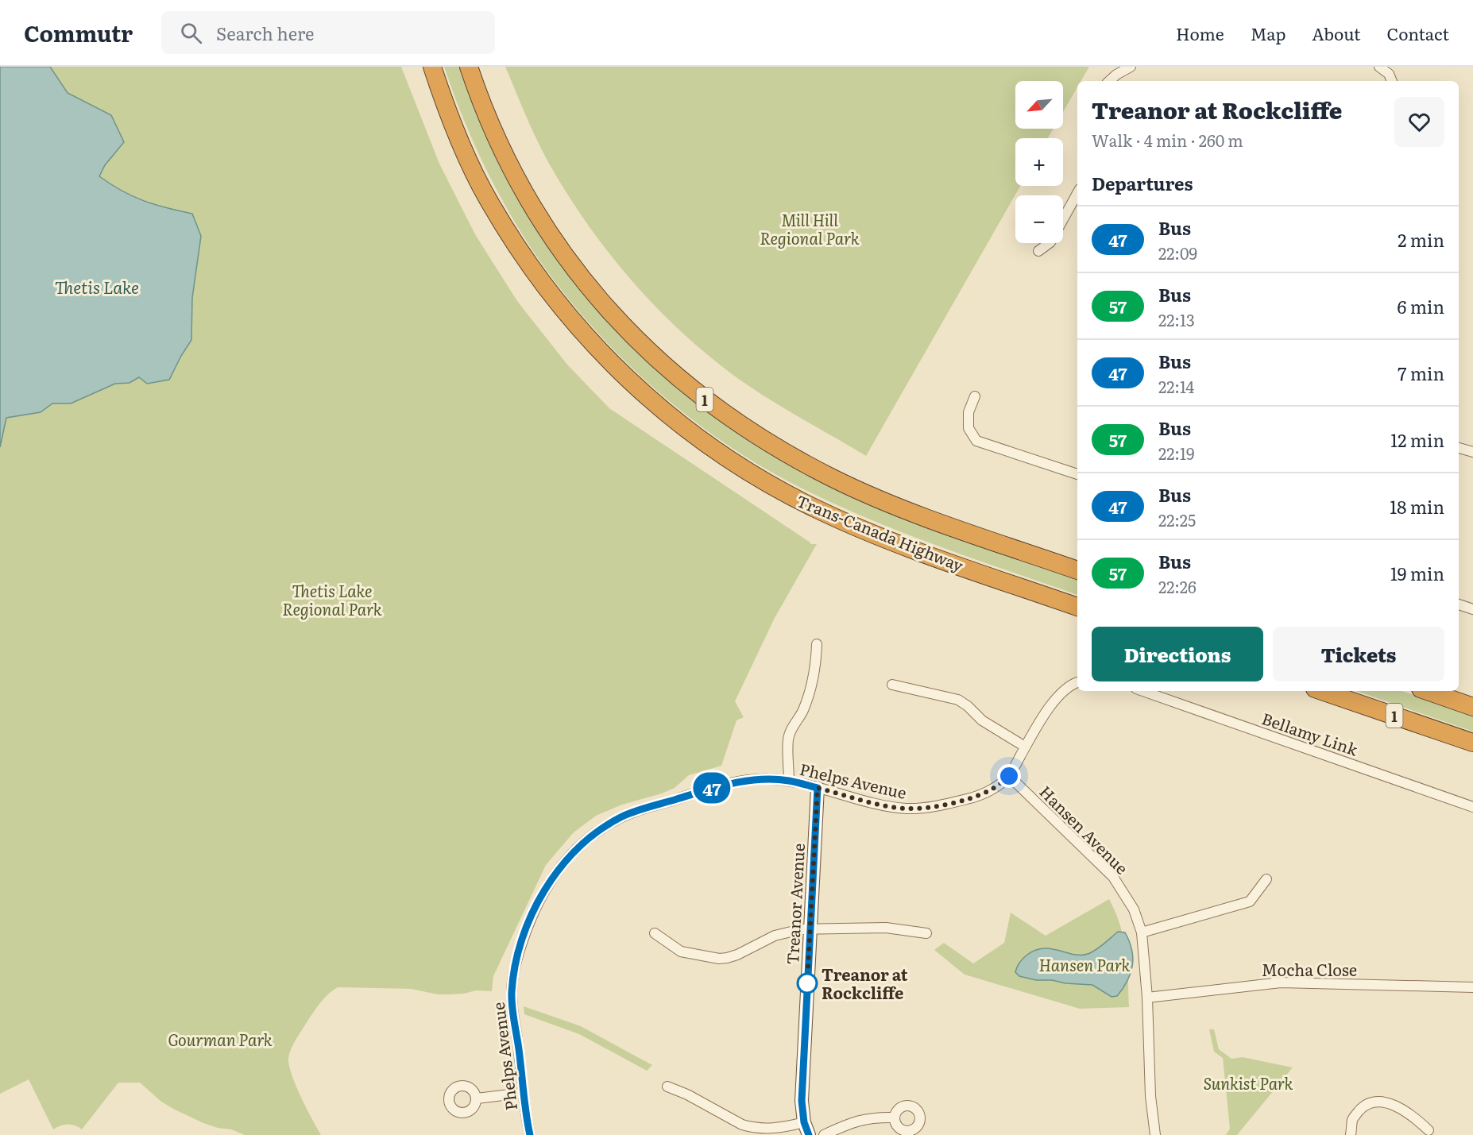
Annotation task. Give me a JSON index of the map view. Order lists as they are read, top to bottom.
{
  "streets": {
    "highway": ["1", "Trans-Canada Highway"],
    "street": [
      "Bellamy Link",
      "Phelps Avenue",
      "Hansen Avenue",
      "Treanor Avenue",
      "Mocha Close"
    ]
  },
  "crossings": [
    ["Phelps Avenue", "Hansen Avenue"],
    ["Phelps Avenue", "Treanor Avenue"],
    ["Hansen Avenue", "Mocha Close"]
  ],
  "water": ["Thetis Lake"],
  "parks": [
    "Mill Hill Regional Park",
    "Thetis Lake Regional Park",
    "Hansen Park",
    "Gourman Park",
    "Sunkist Park"
  ],
  "places": ["Treanor at Rockcliffe"],
  "lines": ["bus line 47"],
  "north": "bottom left",
  "page": {
    "header": "Commutr",
    "search": "Search here",
    "nav": [
      "Home",
      "Map",
      "About",
      "Contact"
    ],
    "on_map": "47",
    "map_buttons": ["+", "−"],
    "heading": [
      ["Treanor at Rockcliffe", "Walk · 4 min · 260 m"],
      "Departures"
    ],
    "list": [
      {
        "mark": "47",
        "name": "Bus",
        "note": "22:09",
        "value": "2 min"
      },
      {
        "mark": "57",
        "name": "Bus",
        "note": "22:13",
        "value": "6 min"
      },
      {
        "mark": "47",
        "name": "Bus",
        "note": "22:14",
        "value": "7 min"
      },
      {
        "mark": "57",
        "name": "Bus",
        "note": "22:19",
        "value": "12 min"
      },
      {
        "mark": "47",
        "name": "Bus",
        "note": "22:25",
        "value": "18 min"
      },
      {
        "mark": "57",
        "name": "Bus",
        "note": "22:26",
        "value": "19 min"
      }
    ],
    "buttons": ["Directions", "Tickets"]
  }
}
